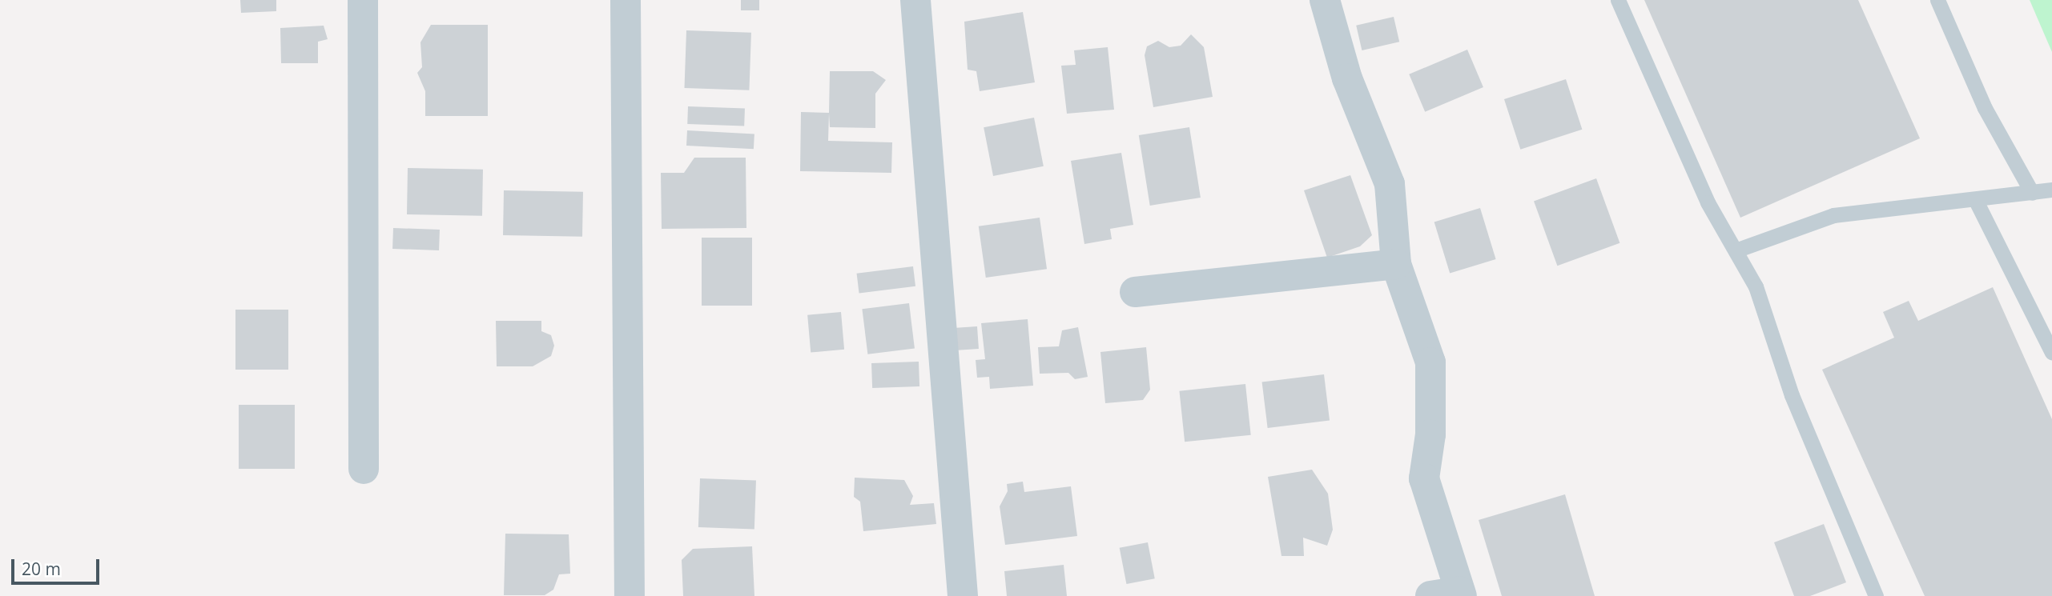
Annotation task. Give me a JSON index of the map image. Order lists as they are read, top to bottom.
{
  "scale_bar": "20 m"
}
